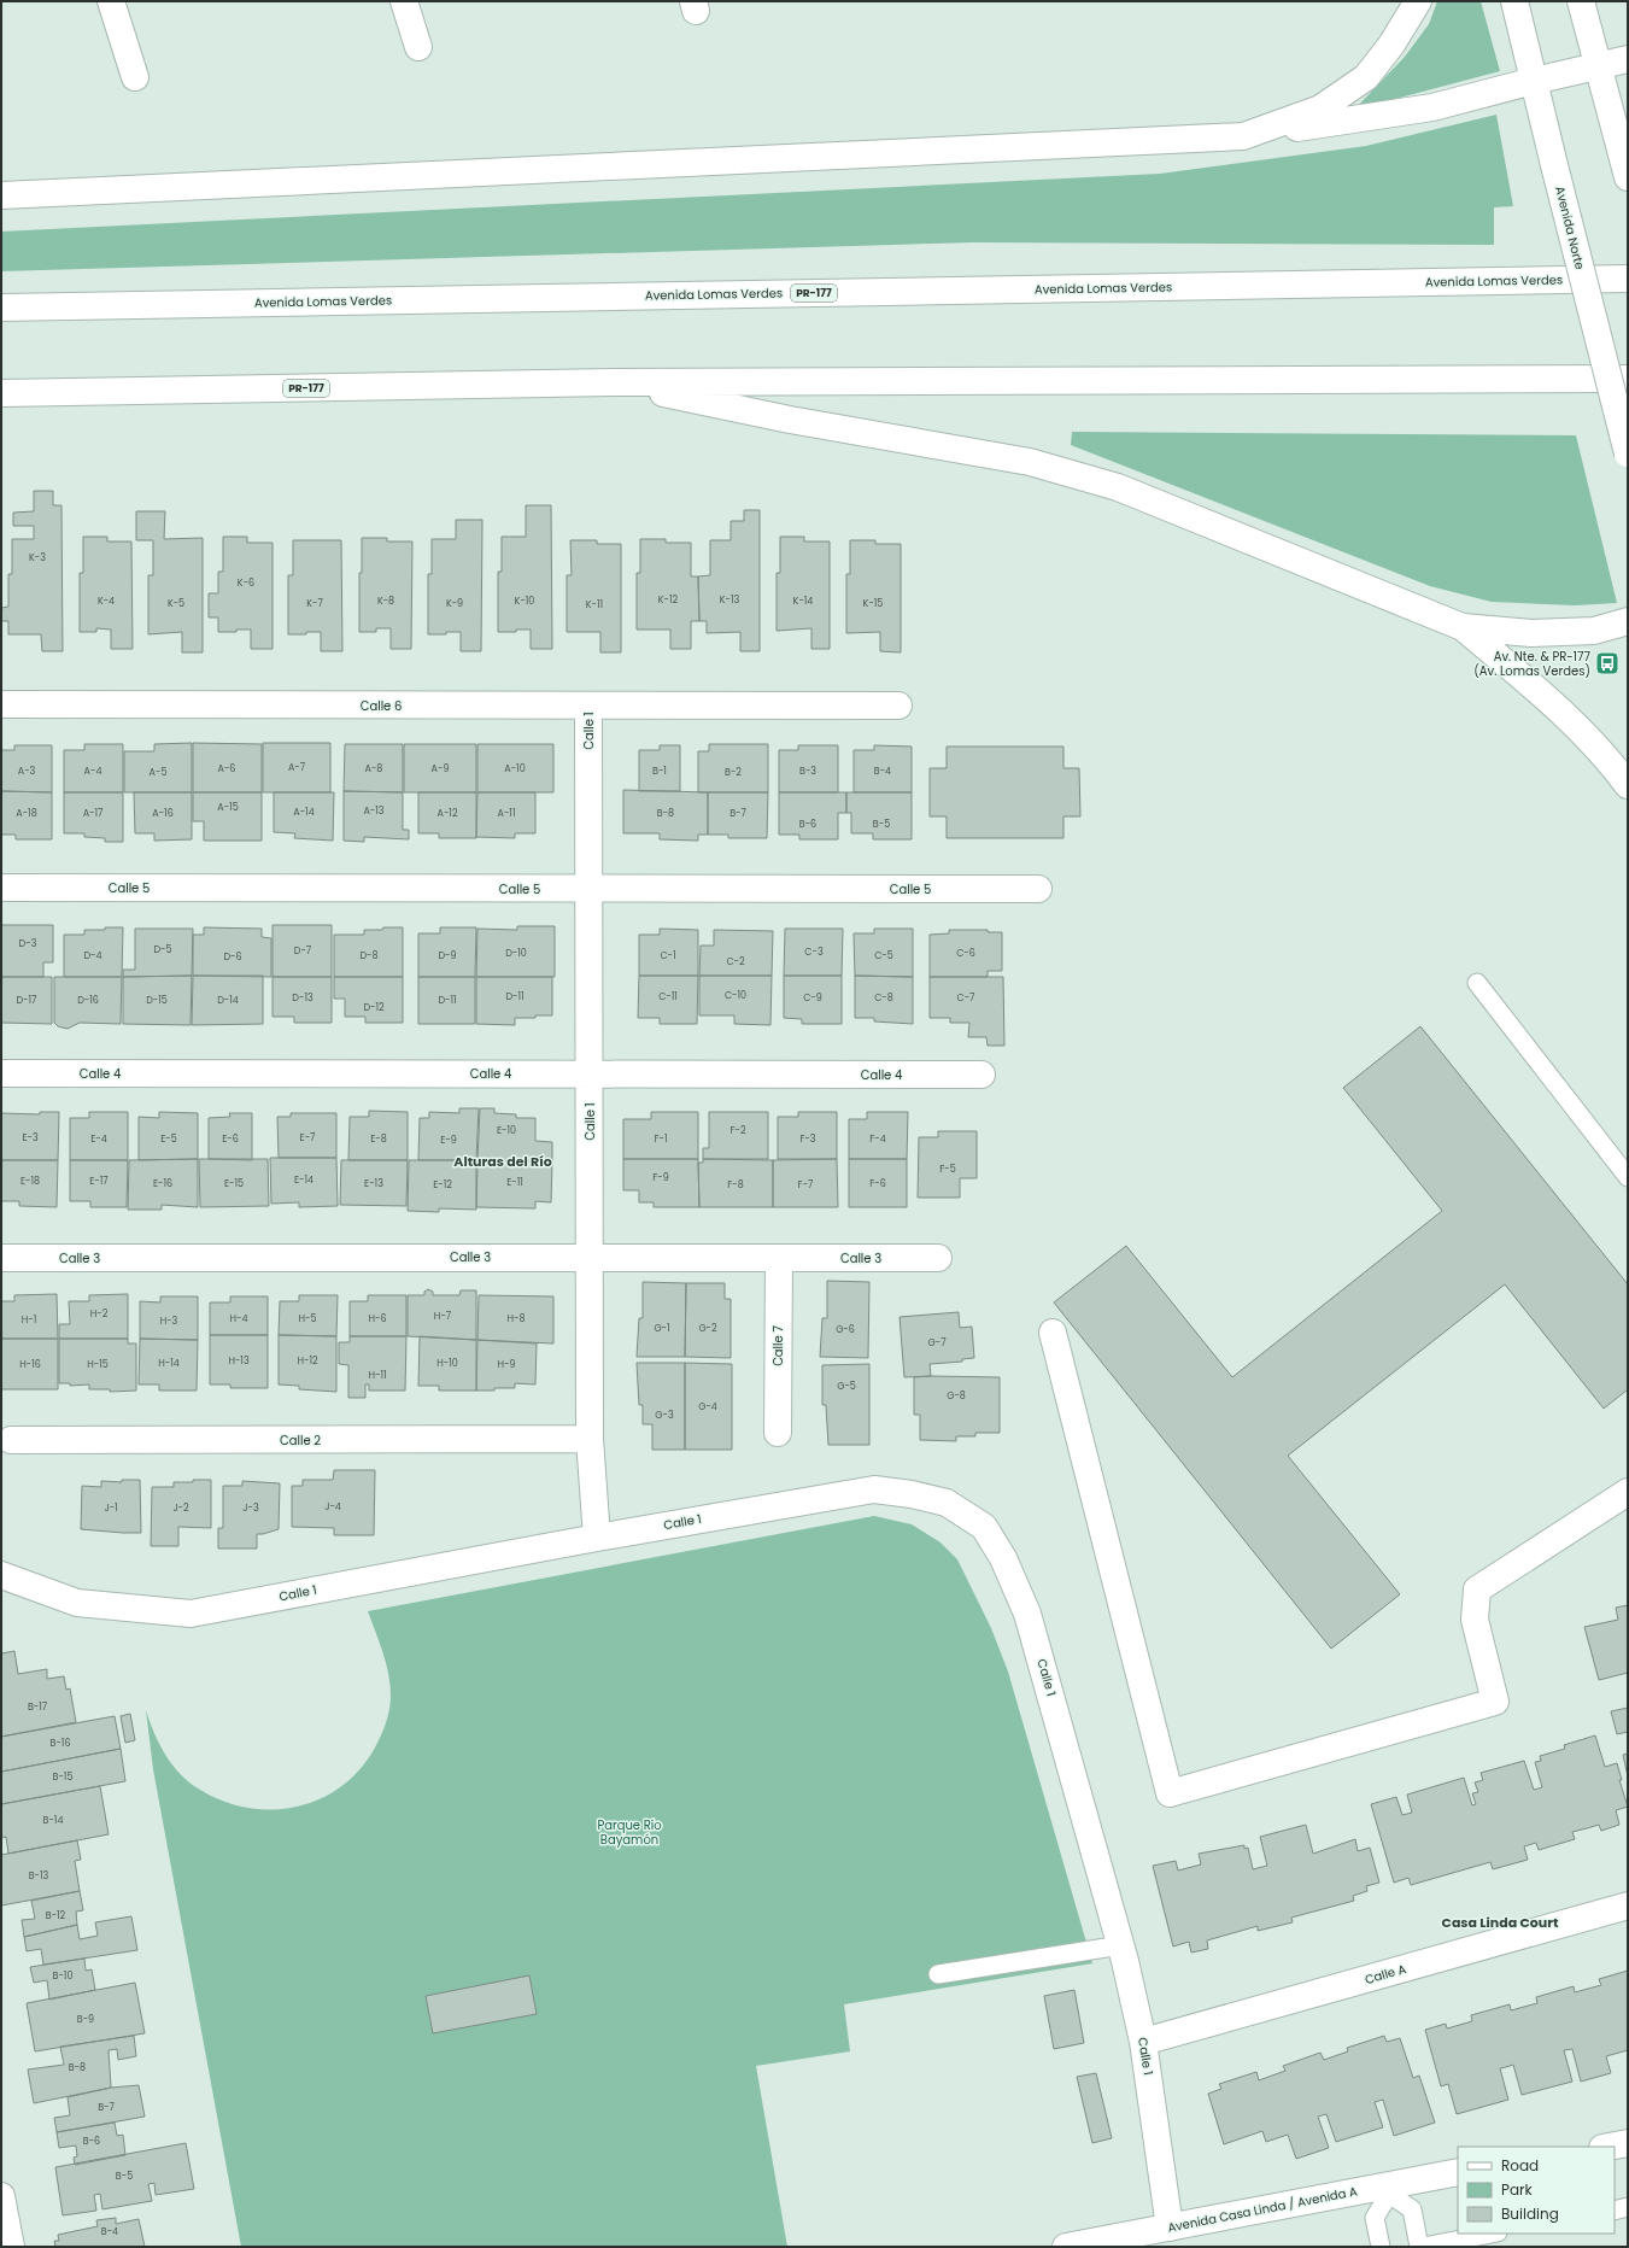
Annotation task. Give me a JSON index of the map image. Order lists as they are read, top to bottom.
{
  "streets": {
    "main road": [
      "Avenida Norte",
      "Avenida Lomas Verdes",
      "PR-177",
      "Calle 6",
      "Calle 1",
      "Calle 5",
      "Calle 4",
      "Calle 3",
      "Calle 7",
      "Calle 2",
      "Calle A",
      "Avenida Casa Linda / Avenida A"
    ]
  },
  "crossings": [
    ["Calle 6", "Calle 1"],
    ["Calle 1", "Calle 5"],
    ["Calle 1", "Calle 4"],
    ["Calle 1", "Calle 3"],
    ["Calle 1", "Calle 2"],
    ["Calle 1", "Calle A"],
    ["Calle 1", "Avenida Casa Linda / Avenida A"],
    ["Calle 3", "Calle 7"]
  ],
  "districts": ["Alturas del Río", "Casa Linda Court"],
  "parks": ["Parque Río Bayamón"],
  "places": {
    "bus stop": ["Av. Nte. & PR-177 (Av. Lomas Verdes)"]
  },
  "house_numbers": [
    "K-3",
    "K-6",
    "K-12",
    "K-13",
    "K-4",
    "K-8",
    "K-10",
    "K-14",
    "K-5",
    "K-7",
    "K-9",
    "K-15",
    "K-11",
    "A-7",
    "A-6",
    "A-8",
    "A-9",
    "A-10",
    "A-3",
    "A-4",
    "B-1",
    "B-3",
    "B-4",
    "A-5",
    "B-2",
    "A-15",
    "A-13",
    "A-14",
    "A-18",
    "A-17",
    "A-16",
    "A-12",
    "A-11",
    "B-8",
    "B-7",
    "B-6",
    "B-5",
    "D-3",
    "D-5",
    "D-7",
    "C-3",
    "D-10",
    "C-6",
    "D-4",
    "D-8",
    "D-9",
    "C-1",
    "C-5",
    "D-6",
    "C-2",
    "C-10",
    "D-11",
    "C-11",
    "D-13",
    "C-9",
    "C-8",
    "C-7",
    "D-17",
    "D-16",
    "D-15",
    "D-14",
    "D-11",
    "D-12",
    "E-10",
    "F-2",
    "E-3",
    "E-7",
    "E-4",
    "E-5",
    "E-6",
    "E-8",
    "F-1",
    "F-3",
    "F-4",
    "E-9",
    "F-5",
    "F-9",
    "E-14",
    "E-18",
    "E-17",
    "E-11",
    "E-16",
    "E-15",
    "E-13",
    "F-6",
    "E-12",
    "F-8",
    "F-7",
    "H-2",
    "H-7",
    "H-4",
    "H-5",
    "H-6",
    "H-8",
    "H-1",
    "H-3",
    "G-1",
    "G-2",
    "G-6",
    "G-7",
    "H-13",
    "H-12",
    "H-14",
    "H-10",
    "H-16",
    "H-15",
    "H-9",
    "H-11",
    "G-5",
    "G-8",
    "G-4",
    "G-3",
    "J-4",
    "J-1",
    "J-2",
    "J-3",
    "B-17",
    "B-16",
    "B-15",
    "B-14",
    "B-13",
    "B-12",
    "B-10",
    "B-9",
    "B-8",
    "B-7",
    "B-6",
    "B-5",
    "B-4"
  ],
  "legend": ["Road", "Park", "Building"]
}
